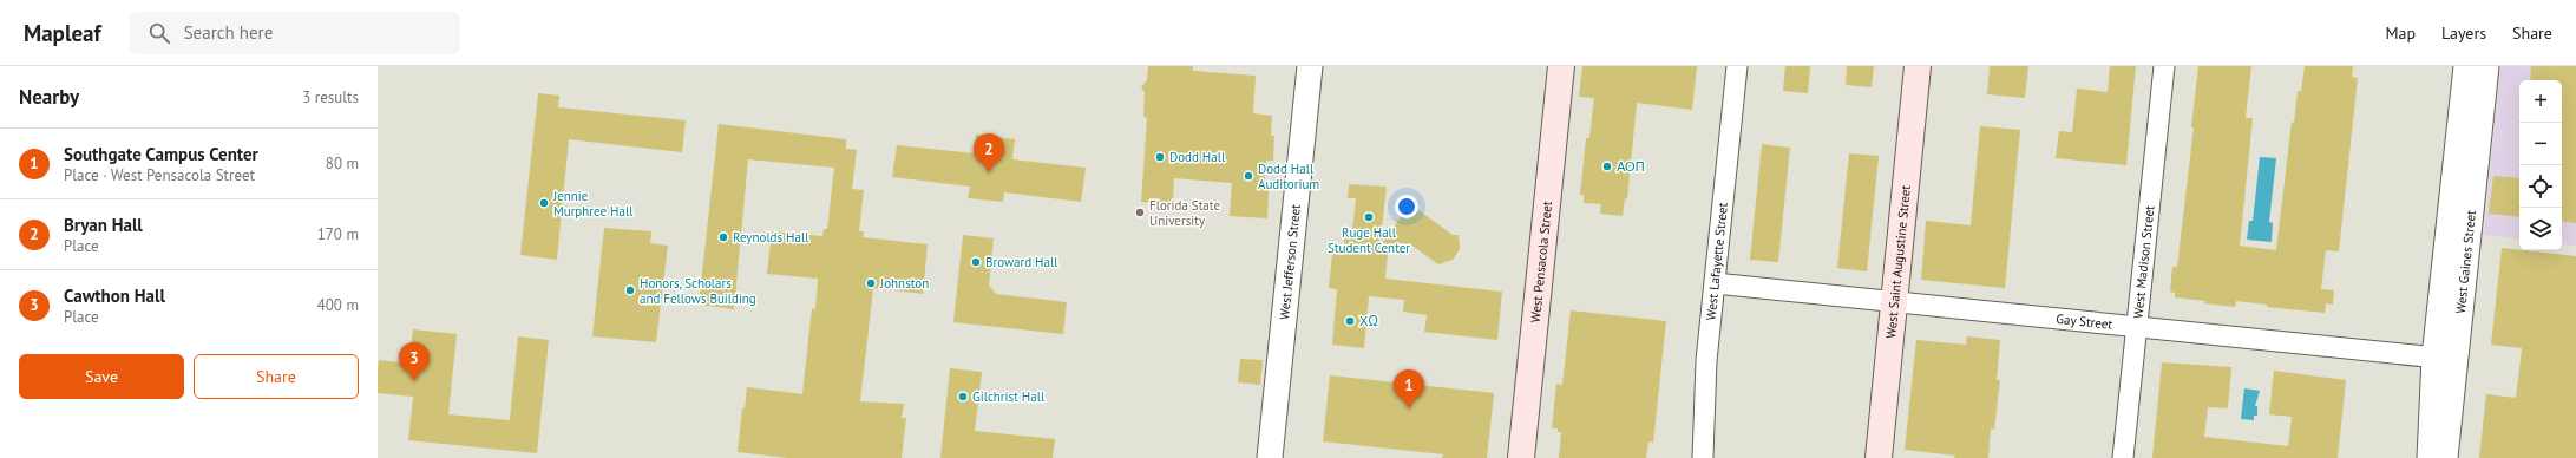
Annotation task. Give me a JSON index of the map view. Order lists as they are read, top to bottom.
{
  "streets": {
    "main road": ["West Pensacola Street", "West Saint Augustine Street"],
    "street": [
      "West Jefferson Street",
      "West Lafayette Street",
      "West Madison Street",
      "West Gaines Street",
      "Gay Street"
    ]
  },
  "crossings": [
    ["West Lafayette Street", "Gay Street"],
    ["West Saint Augustine Street", "Gay Street"],
    ["West Madison Street", "Gay Street"],
    ["West Gaines Street", "Gay Street"]
  ],
  "places": [
    "Dodd Hall",
    "ΑΟΠ",
    "Dodd Hall Auditorium",
    "Jennie Murphree Hall",
    "Florida State University",
    "Ruge Hall Student Center",
    "Reynolds Hall",
    "Broward Hall",
    "Johnston",
    "Honors, Scholars and Fellows Building",
    "ΧΩ",
    "Gilchrist Hall"
  ],
  "page": {
    "header": "Mapleaf",
    "search": "Search here",
    "nav": ["Map", "Layers", "Share"],
    "heading": ["Nearby", "3 results"],
    "map_buttons": ["+", "−"],
    "list": [
      {
        "mark": "1",
        "name": "Southgate Campus Center",
        "note": "Place · West Pensacola Street",
        "value": "80 m"
      },
      {
        "mark": "2",
        "name": "Bryan Hall",
        "note": "Place",
        "value": "170 m"
      },
      {
        "mark": "3",
        "name": "Cawthon Hall",
        "note": "Place",
        "value": "400 m"
      }
    ],
    "pins": ["2", "3", "1"],
    "buttons": ["Save", "Share"]
  }
}
